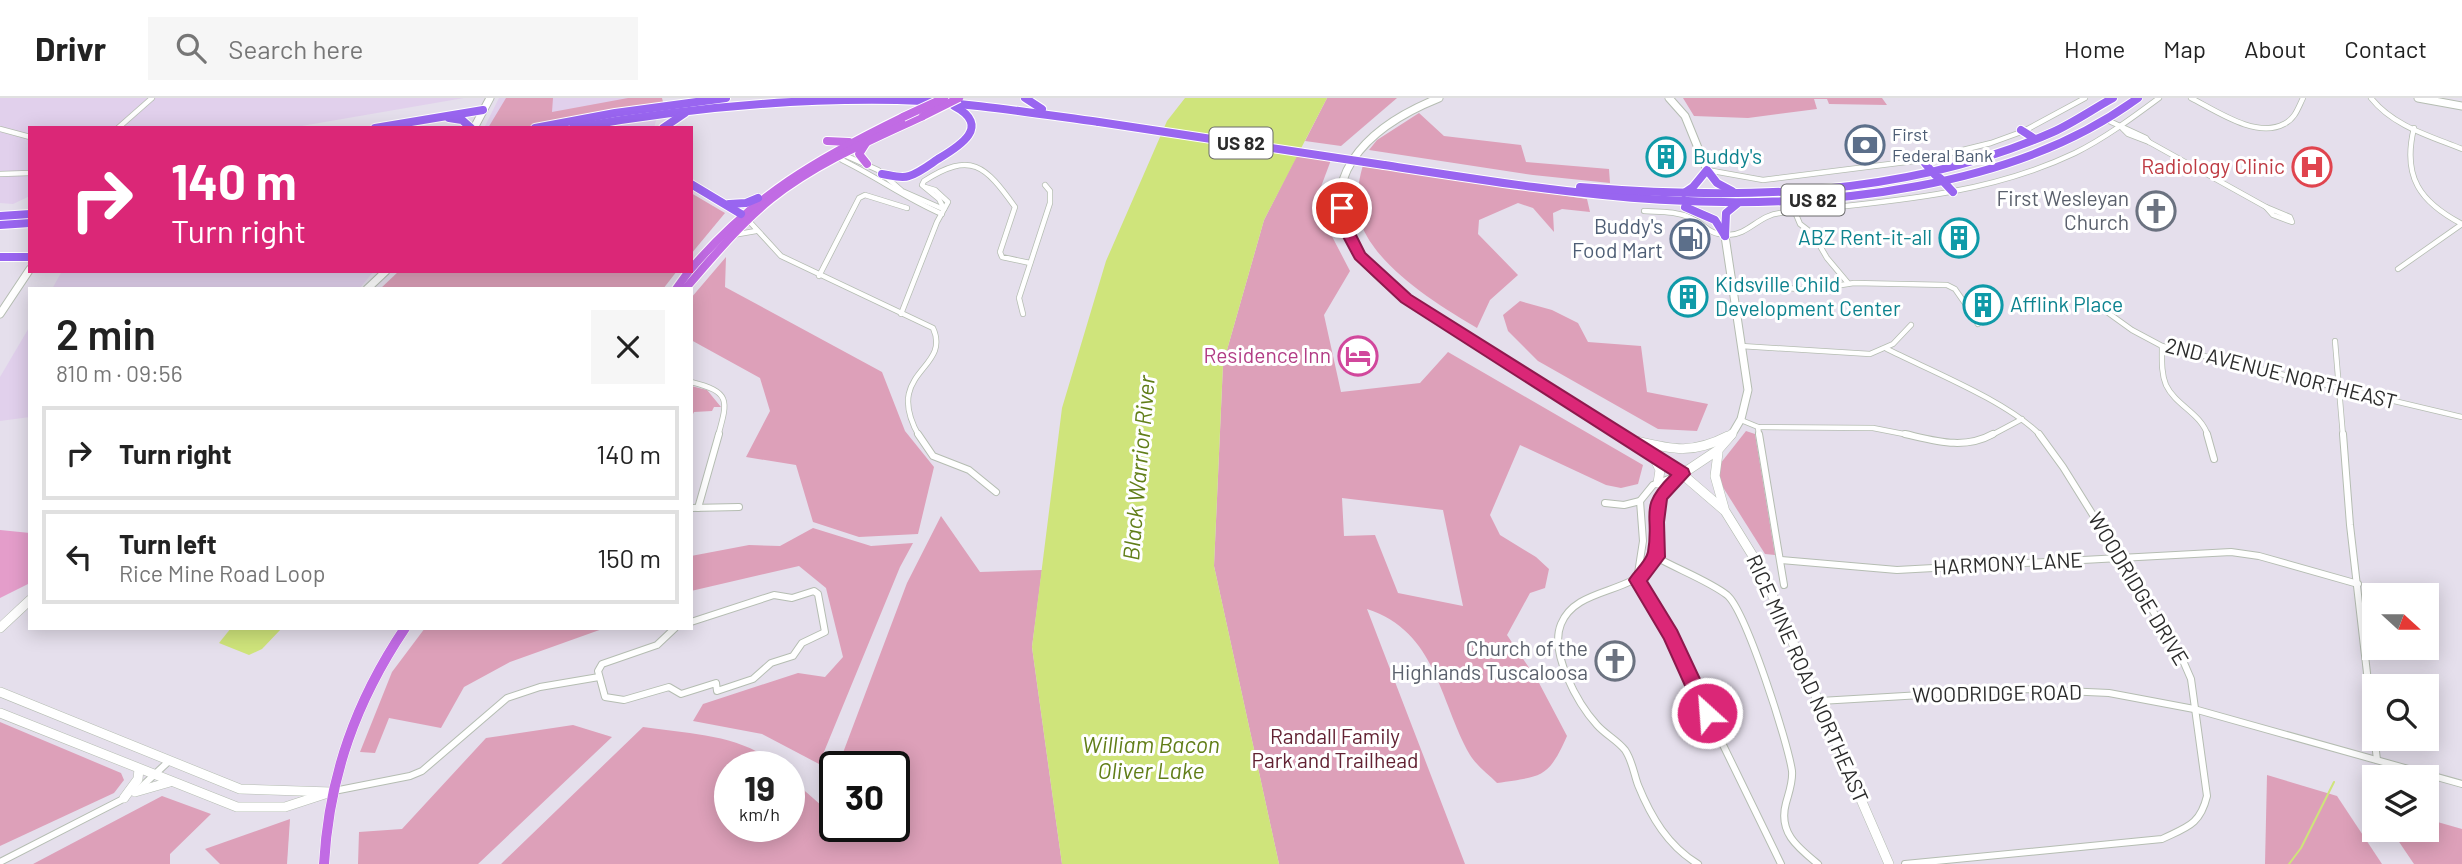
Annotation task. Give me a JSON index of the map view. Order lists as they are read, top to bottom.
{
  "streets": {
    "highway": ["US 82"],
    "main road": ["RICE MINE ROAD NORTHEAST"],
    "street": [
      "2ND AVENUE NORTHEAST",
      "HARMONY LANE",
      "WOODRIDGE DRIVE",
      "WOODRIDGE ROAD"
    ]
  },
  "crossings": [
    ["HARMONY LANE", "WOODRIDGE DRIVE"],
    ["HARMONY LANE", "RICE MINE ROAD NORTHEAST"],
    ["WOODRIDGE DRIVE", "WOODRIDGE ROAD"],
    ["RICE MINE ROAD NORTHEAST", "WOODRIDGE ROAD"]
  ],
  "water": ["Black Warrior River", "William Bacon Oliver Lake"],
  "parks": ["Randall Family Park and Trailhead"],
  "places": {
    "bank": ["First Federal Bank"],
    "building": [
      "Buddy's",
      "ABZ Rent-it-all",
      "Kidsville Child Development Center",
      "Afflink Place"
    ],
    "hospital": ["Radiology Clinic"],
    "church": ["First Wesleyan Church", "Church of the Highlands Tuscaloosa"],
    "fuel station": ["Buddy's Food Mart"],
    "hotel": ["Residence Inn"]
  },
  "north": "right",
  "page": {
    "header": "Drivr",
    "search": "Search here",
    "nav": [
      "Home",
      "Map",
      "About",
      "Contact"
    ],
    "turn": ["140 m", "Turn right"],
    "heading": ["2 min", "810 m · 09:56"],
    "list": [
      {
        "name": "Turn right",
        "value": "140 m"
      },
      {
        "name": "Turn left",
        "note": "Rice Mine Road Loop",
        "value": "150 m"
      }
    ],
    "speed": "19 km/h",
    "limit": "30"
  }
}
